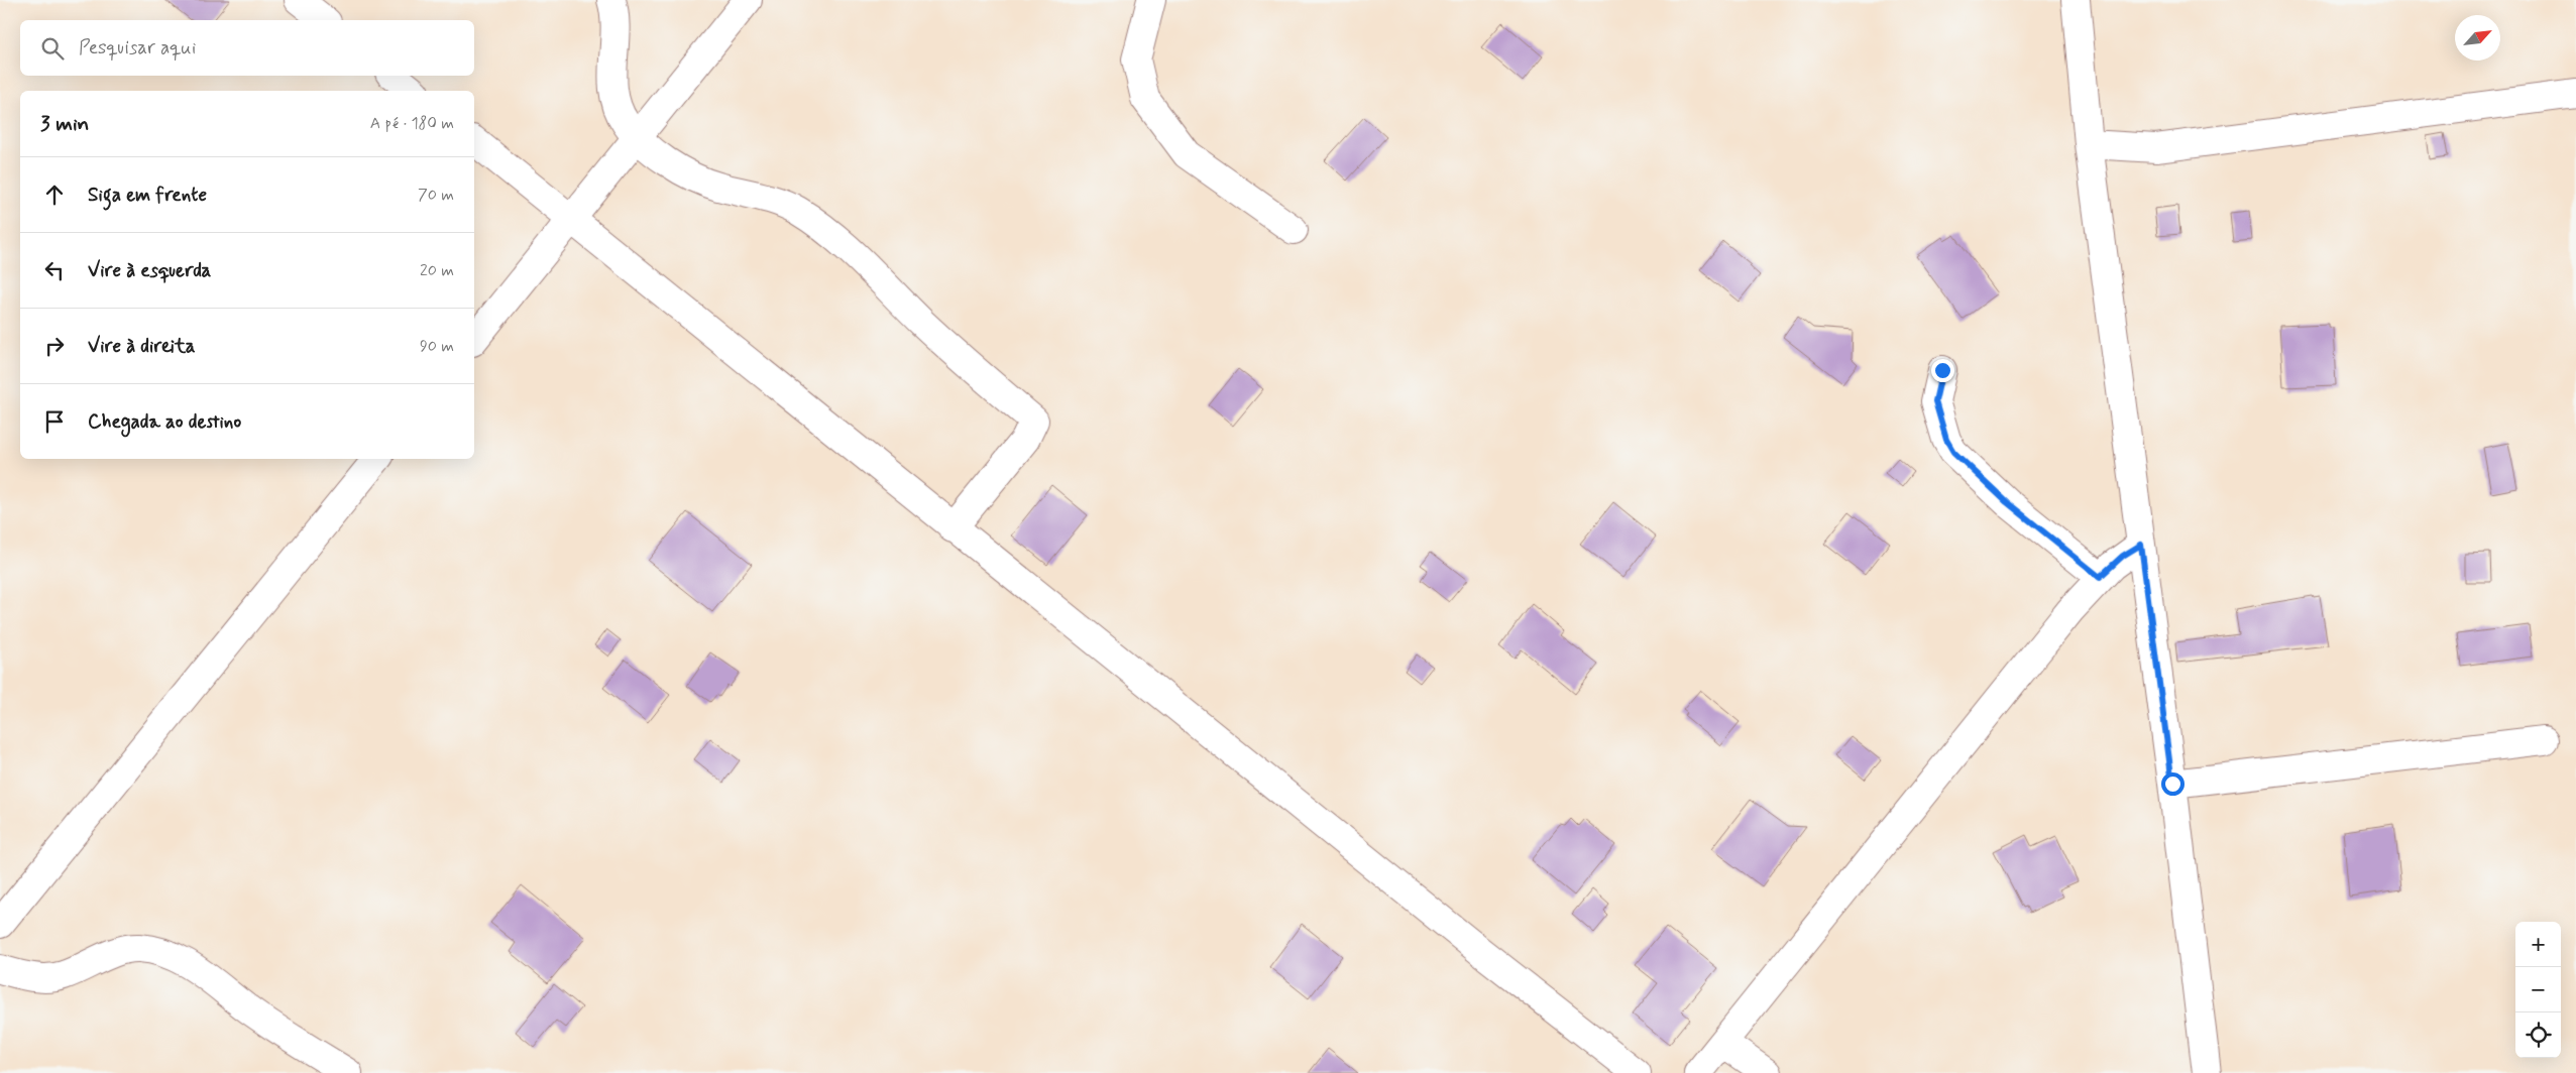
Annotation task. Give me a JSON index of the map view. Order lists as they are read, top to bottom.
{
  "north": "top right",
  "page": {
    "search": "Pesquisar aqui",
    "heading": ["3 min", "A pé · 180 m"],
    "list": [
      ["Siga em frente", "70 m"],
      ["Vire à esquerda", "20 m"],
      ["Vire à direita", "90 m"],
      "Chegada ao destino"
    ],
    "map_buttons": ["+", "−"]
  }
}
